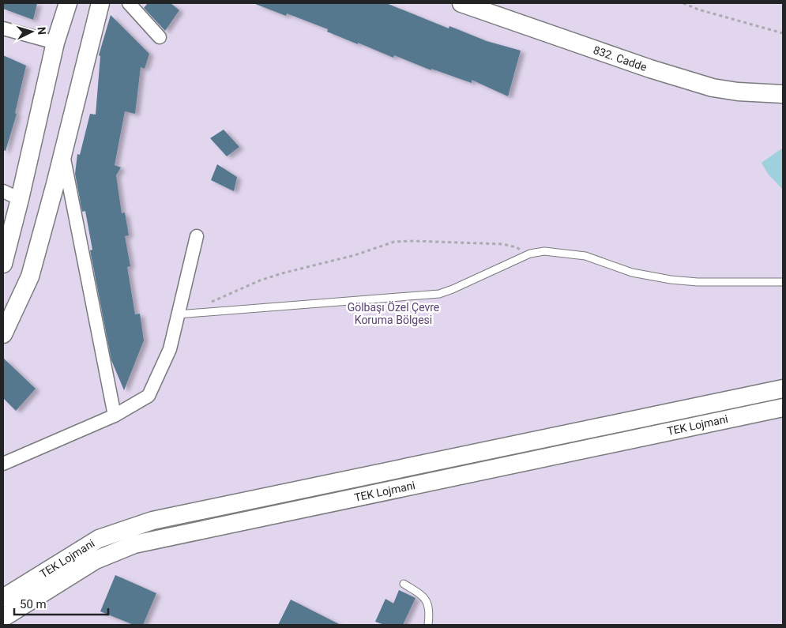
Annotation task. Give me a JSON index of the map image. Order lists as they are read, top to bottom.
{
  "streets": {
    "street": ["832. Cadde", "TEK Lojmani"]
  },
  "parks": ["Gölbaşı Özel Çevre Koruma Bölgesi"],
  "scale_bar": "50 m",
  "north": "right"
}
